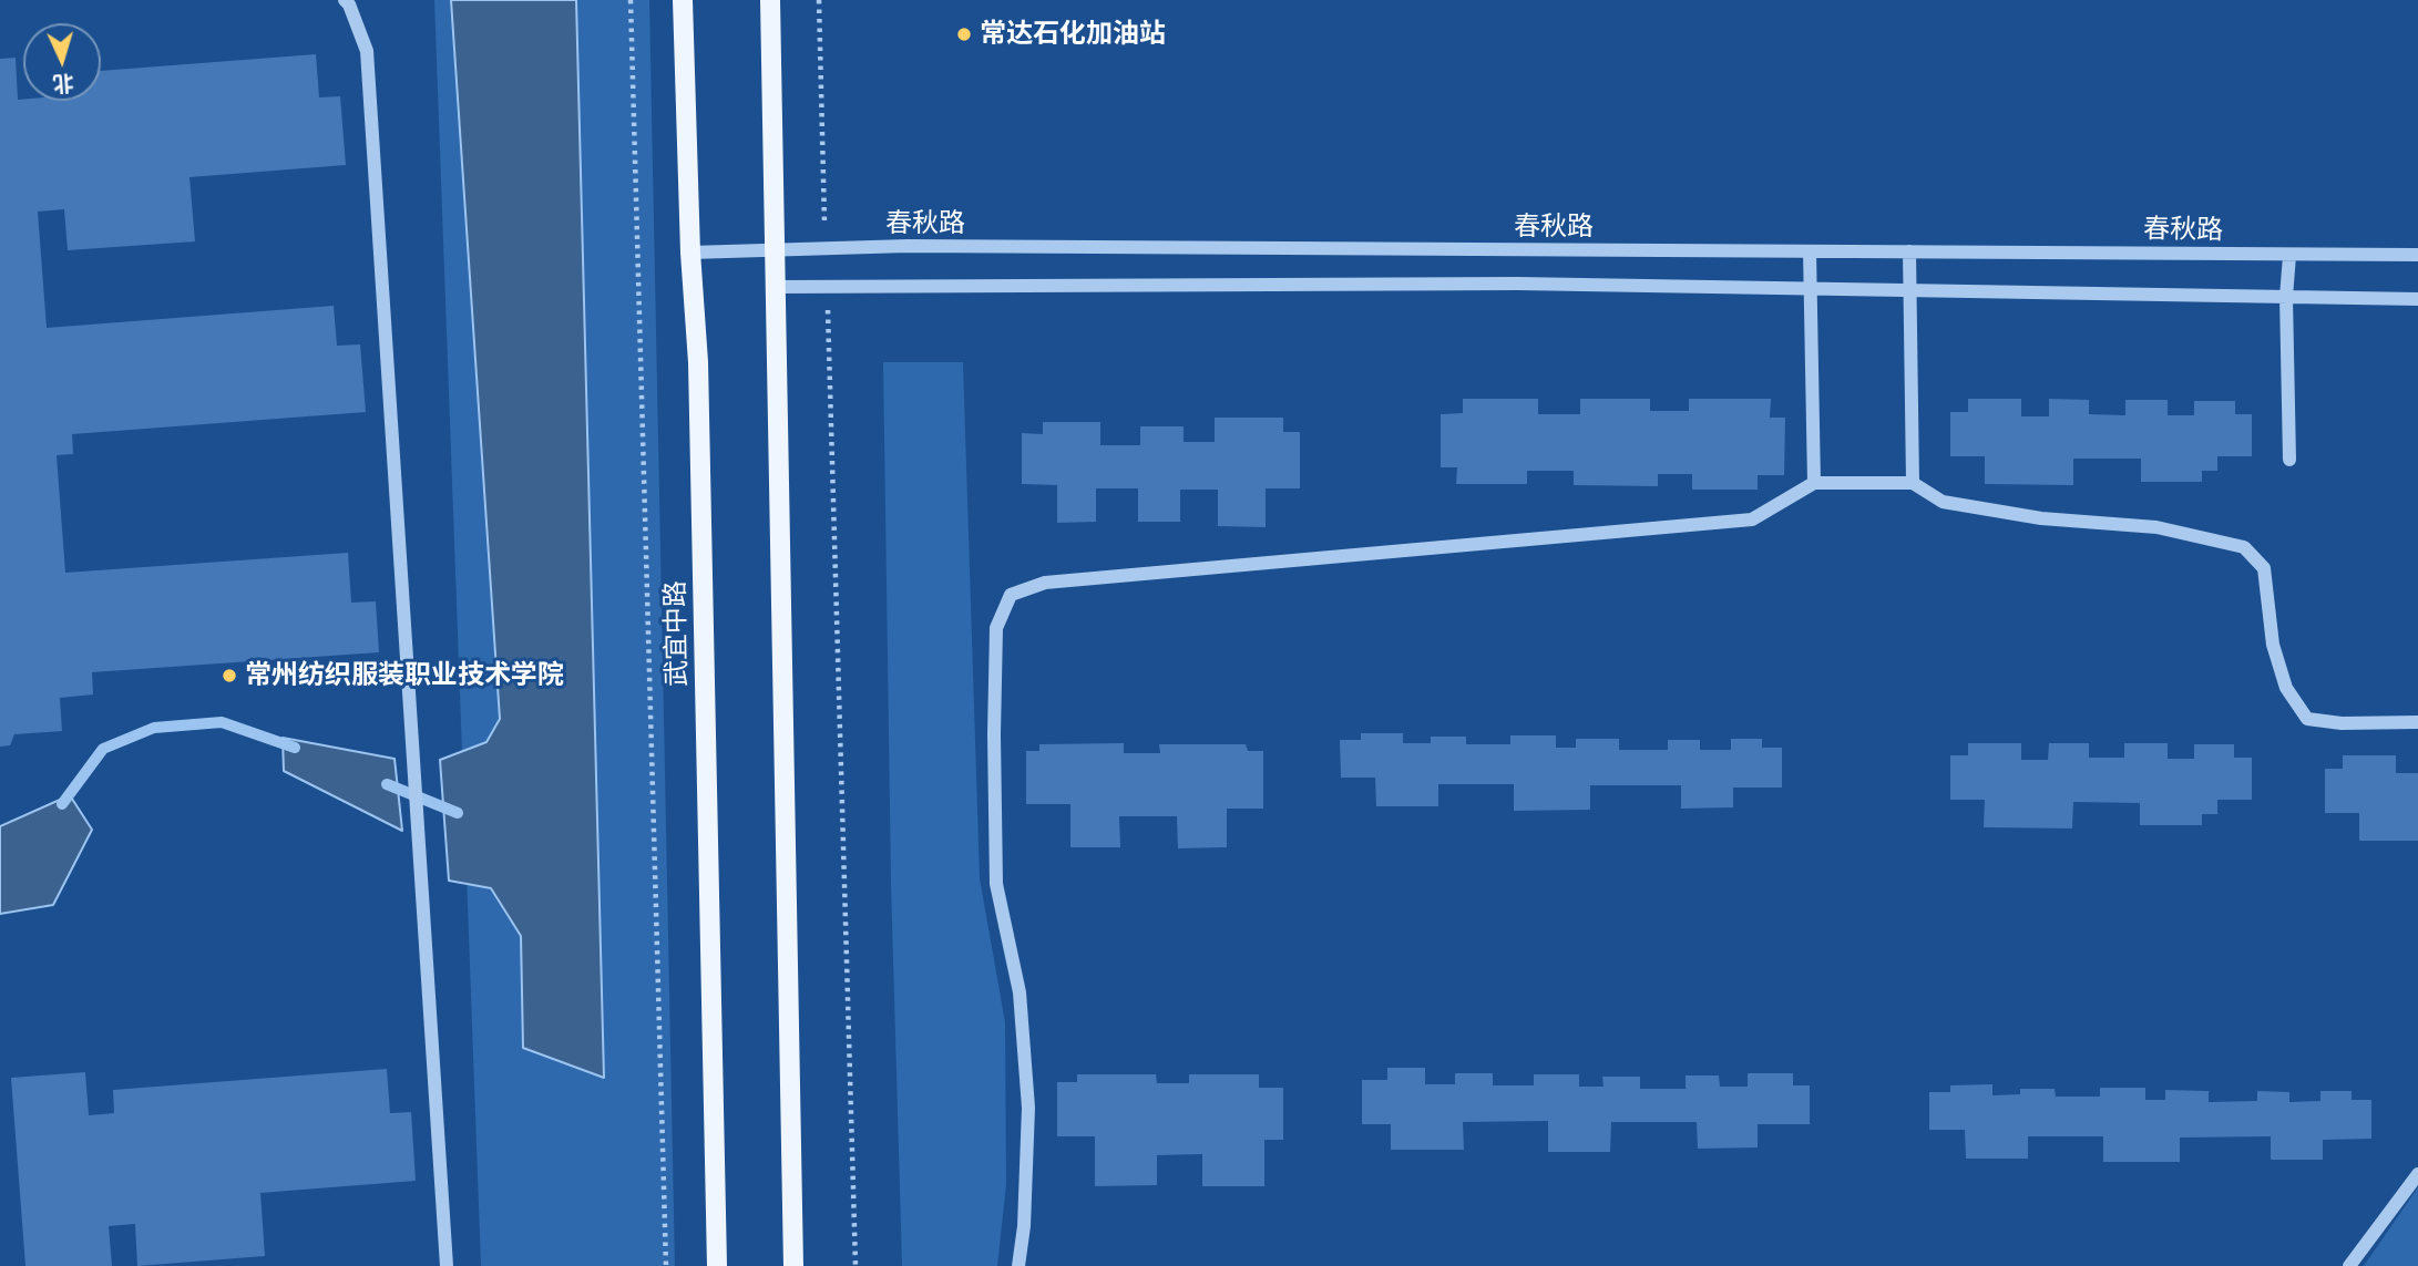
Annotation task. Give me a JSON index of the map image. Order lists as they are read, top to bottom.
{
  "streets": {
    "main road": ["武宜中路"],
    "street": ["春秋路"]
  },
  "crossings": [
    ["春秋路", "武宜中路"]
  ],
  "places": ["常达石化加油站", "常州纺织服装职业技术学院"],
  "north": "bottom"
}
